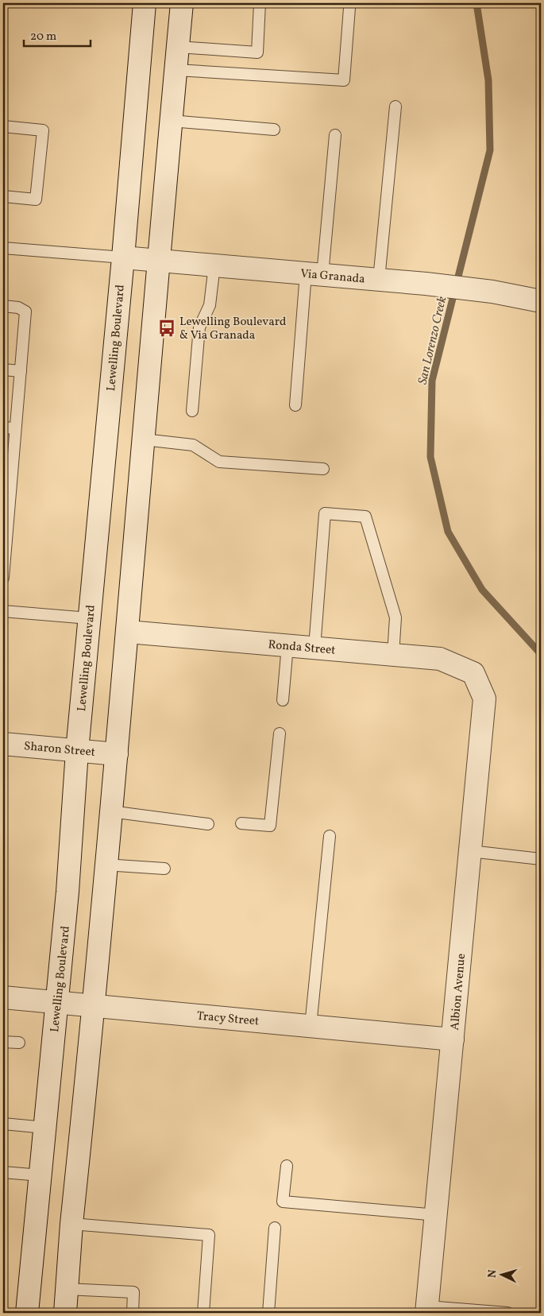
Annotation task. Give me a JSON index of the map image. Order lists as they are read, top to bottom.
{
  "streets": {
    "main road": [
      "Via Granada",
      "Lewelling Boulevard",
      "Ronda Street",
      "Sharon Street",
      "Albion Avenue",
      "Tracy Street"
    ]
  },
  "crossings": [
    ["Via Granada", "Lewelling Boulevard"],
    ["Lewelling Boulevard", "Sharon Street"],
    ["Lewelling Boulevard", "Tracy Street"],
    ["Ronda Street", "Albion Avenue"],
    ["Albion Avenue", "Tracy Street"]
  ],
  "water": ["San Lorenzo Creek"],
  "places": {
    "bus stop": ["Lewelling Boulevard & Via Granada"]
  },
  "scale_bar": "20 m",
  "north": "left"
}
